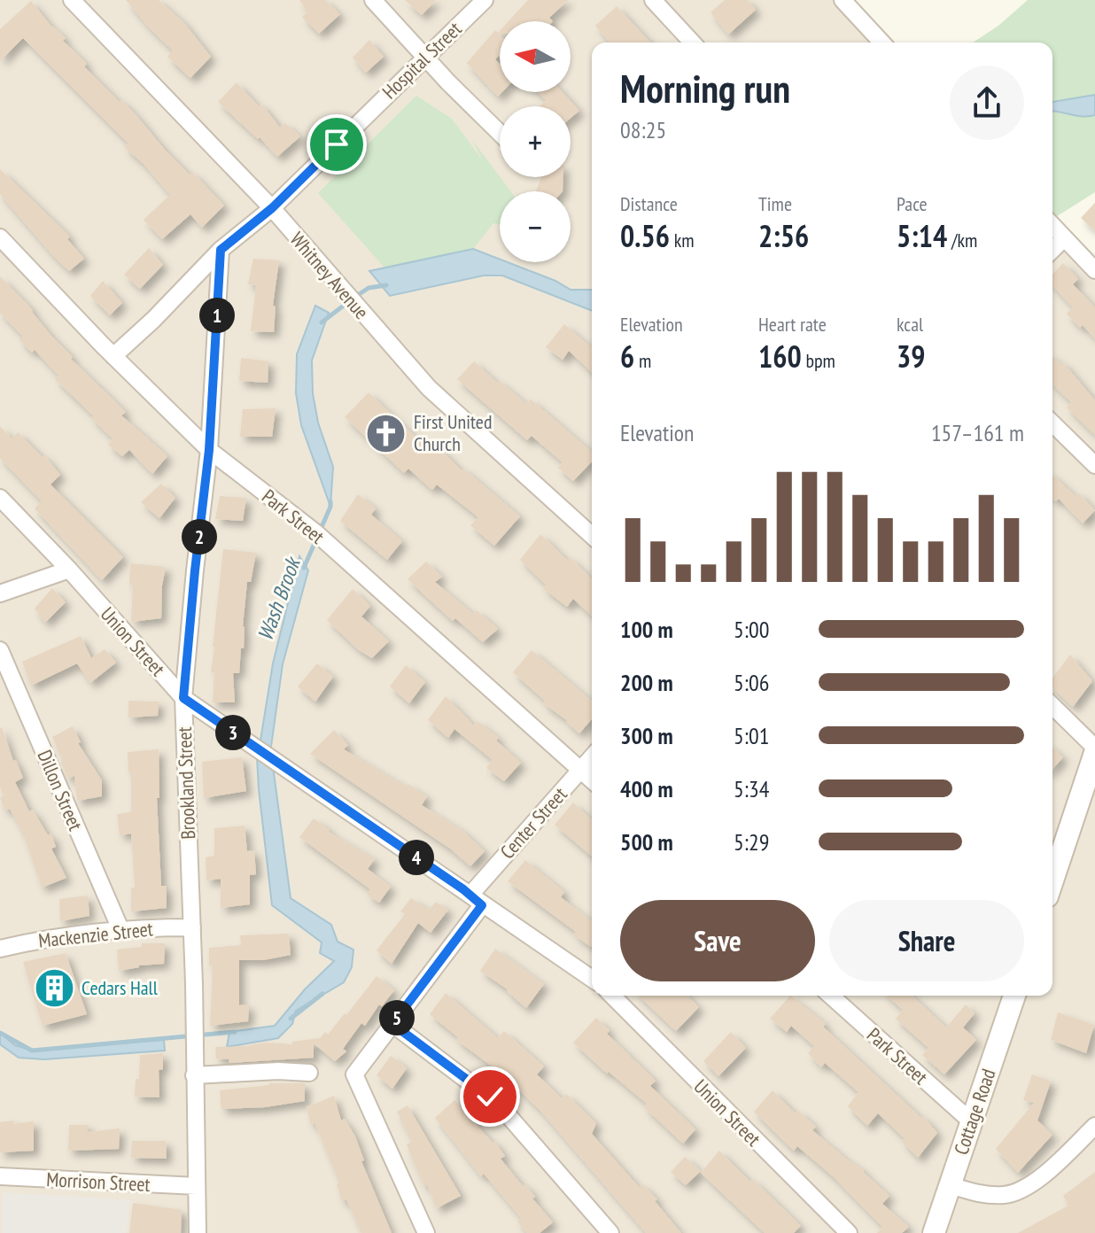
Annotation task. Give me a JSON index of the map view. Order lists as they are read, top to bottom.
{
  "streets": {
    "main road": ["Cottage Road"],
    "street": [
      "Hospital Street",
      "Whitney Avenue",
      "Park Street",
      "Union Street",
      "Brookland Street",
      "Dillon Street",
      "Center Street",
      "Mackenzie Street",
      "Morrison Street"
    ]
  },
  "crossings": [
    ["Hospital Street", "Whitney Avenue"],
    ["Hospital Street", "Park Street"],
    ["Hospital Street", "Brookland Street"],
    ["Park Street", "Brookland Street"],
    ["Park Street", "Center Street"],
    ["Park Street", "Cottage Road"],
    ["Union Street", "Brookland Street"],
    ["Union Street", "Center Street"],
    ["Brookland Street", "Mackenzie Street"],
    ["Brookland Street", "Morrison Street"],
    ["Dillon Street", "Mackenzie Street"]
  ],
  "water": ["Wash Brook"],
  "places": {
    "church": ["First United Church"],
    "building": ["Cedars Hall"]
  },
  "north": "left",
  "page": {
    "map_buttons": ["+", "−"],
    "heading": ["Morning run", "08:25"],
    "stats": [
      ["Distance", "0.56 km"],
      ["Time", "2:56"],
      ["Pace", "5:14 /km"],
      ["Elevation", "6 m"],
      ["Heart rate", "160 bpm"],
      ["kcal", "39"]
    ],
    "pins": [
      "1",
      "2",
      "3",
      "4",
      "5"
    ],
    "chart": ["Elevation", "157–161 m"],
    "list": [
      {
        "name": "100 m",
        "note": "5:00"
      },
      {
        "name": "200 m",
        "note": "5:06"
      },
      {
        "name": "300 m",
        "note": "5:01"
      },
      {
        "name": "400 m",
        "note": "5:34"
      },
      {
        "name": "500 m",
        "note": "5:29"
      }
    ],
    "buttons": ["Save", "Share"]
  }
}
